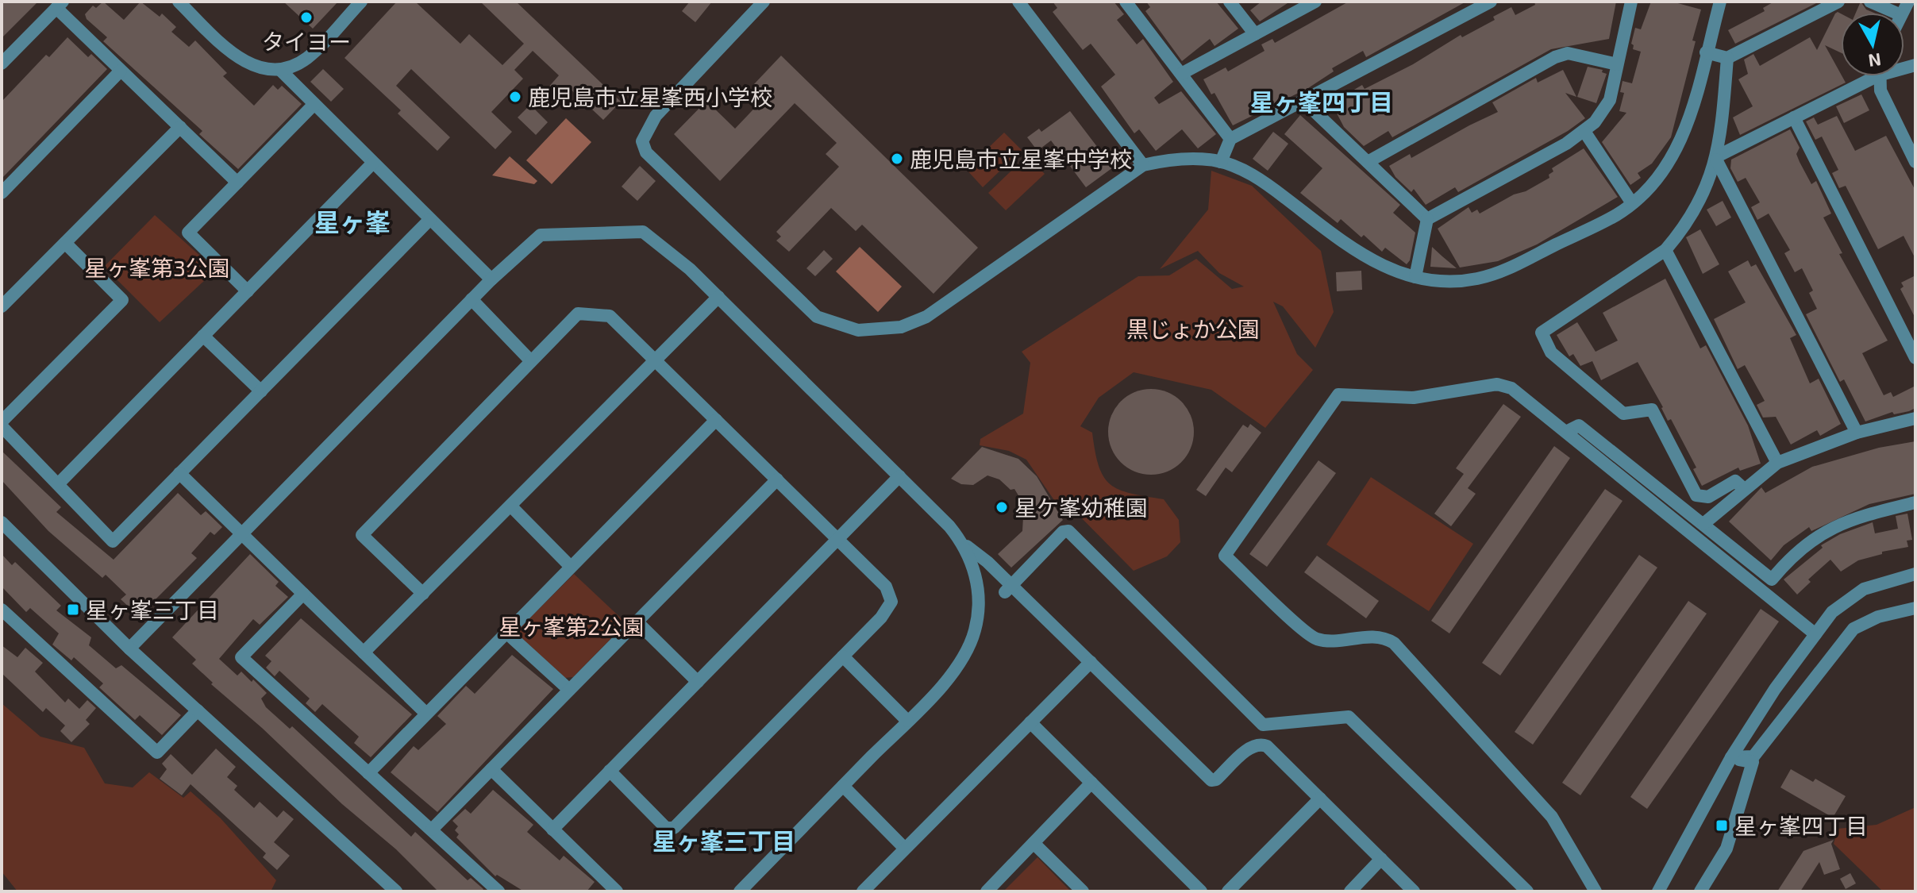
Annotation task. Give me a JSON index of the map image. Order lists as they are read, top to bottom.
{
  "districts": ["星ヶ峯四丁目", "星ヶ峯", "星ヶ峯三丁目"],
  "parks": ["星ヶ峯第3公園", "黒じょか公園", "星ヶ峯第2公園"],
  "places": {
    "other": [
      "タイヨー",
      "鹿児島市立星峯西小学校",
      "鹿児島市立星峯中学校",
      "星ケ峯幼稚園"
    ],
    "transit": ["星ヶ峯三丁目", "星ヶ峯四丁目"]
  },
  "north": "bottom"
}
